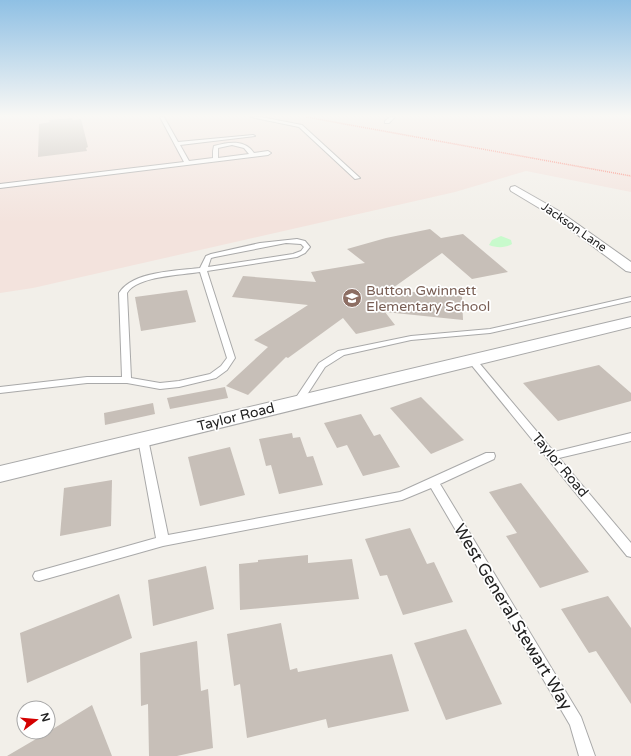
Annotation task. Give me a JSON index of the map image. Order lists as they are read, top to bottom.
{
  "streets": {
    "street": ["Jackson Lane", "Taylor Road"],
    "lane": ["West General Stewart Way"]
  },
  "places": {
    "school or university": ["Button Gwinnett Elementary School"]
  },
  "north": "right"
}
